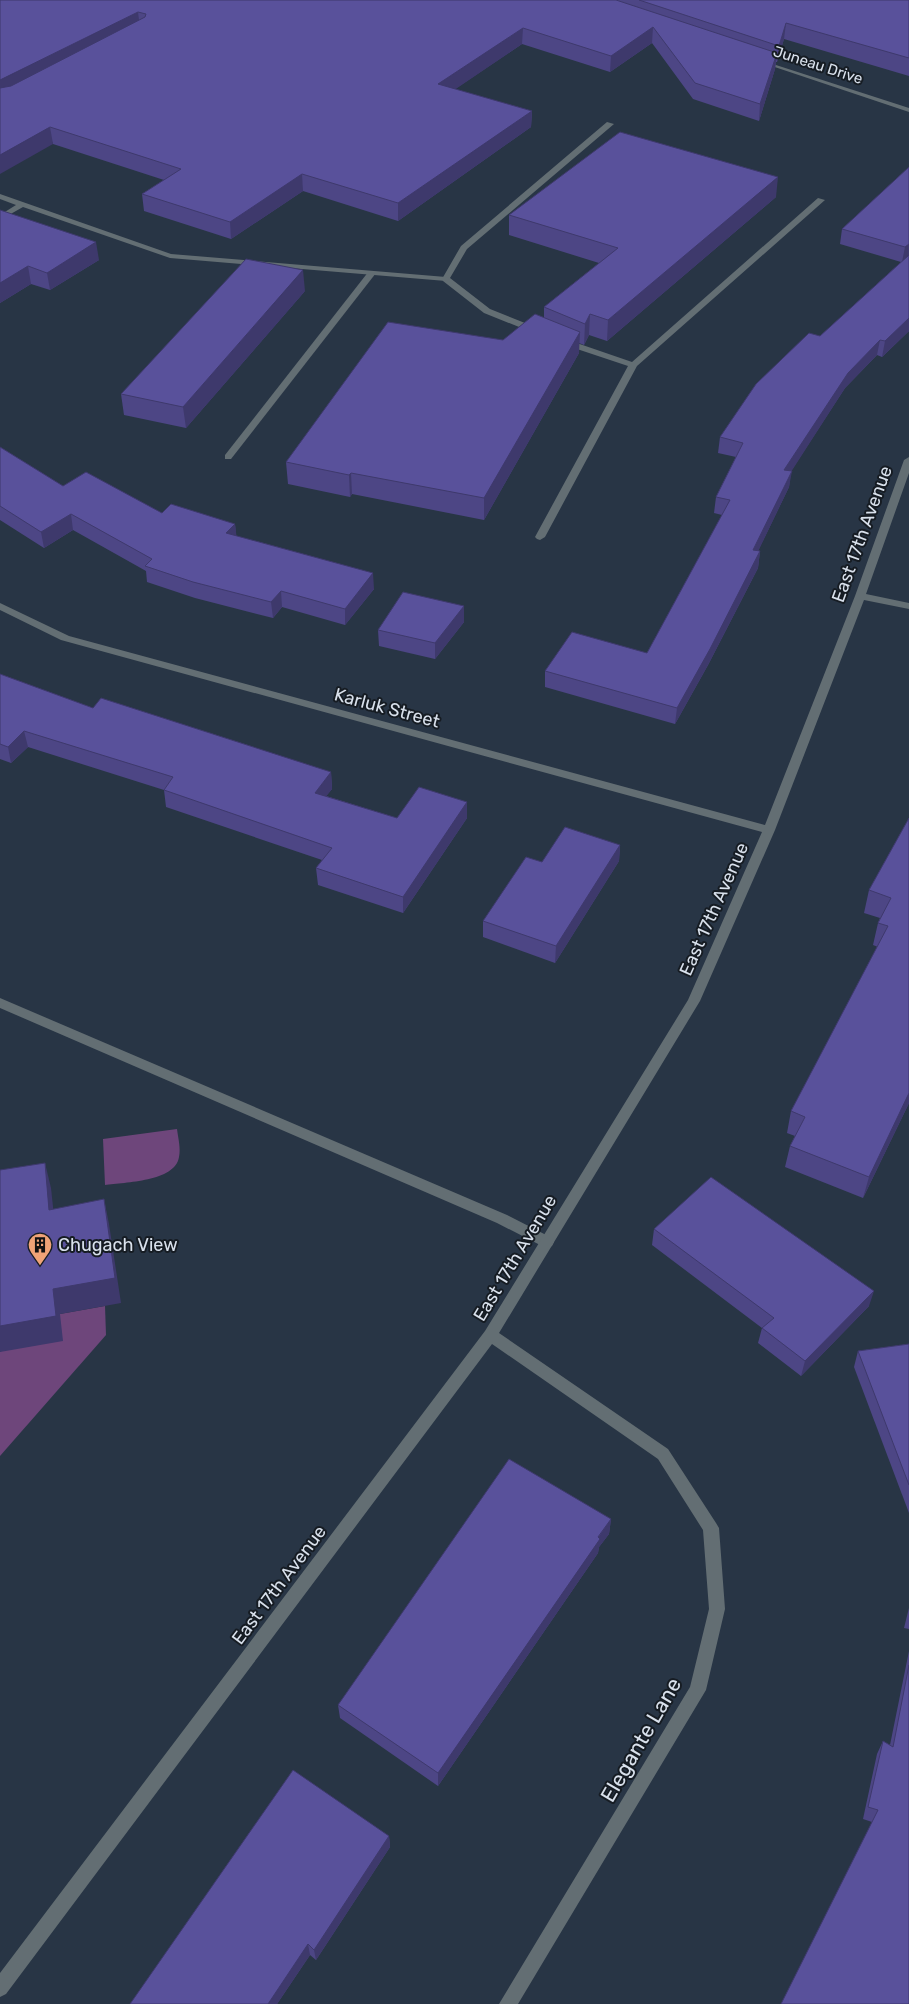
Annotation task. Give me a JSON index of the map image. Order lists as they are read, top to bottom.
{
  "streets": {
    "street": [
      "Juneau Drive",
      "East 17th Avenue",
      "Karluk Street",
      "Elegante Lane"
    ]
  },
  "crossings": [
    ["East 17th Avenue", "Karluk Street"],
    ["East 17th Avenue", "Elegante Lane"]
  ],
  "places": {
    "building": ["Chugach View"]
  }
}
